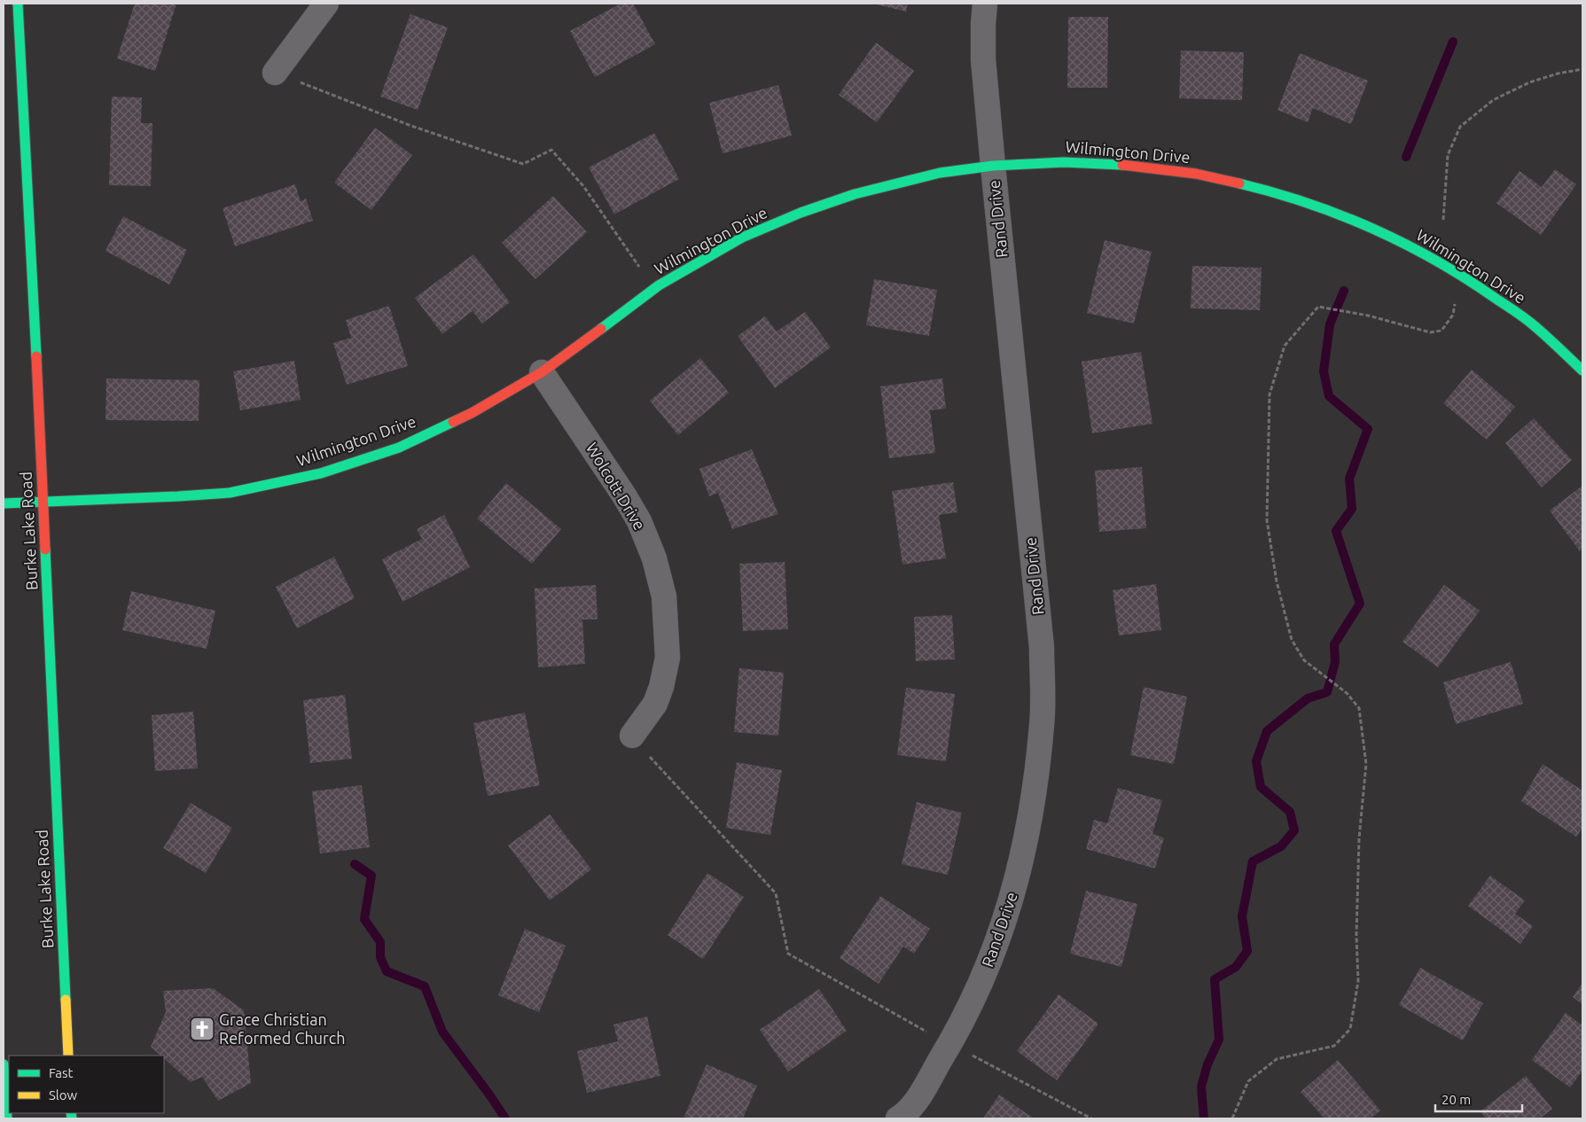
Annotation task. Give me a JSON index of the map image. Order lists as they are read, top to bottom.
{
  "streets": {
    "street": [
      "Wilmington Drive",
      "Rand Drive",
      "Wolcott Drive",
      "Burke Lake Road"
    ]
  },
  "crossings": [
    ["Wilmington Drive", "Rand Drive"],
    ["Wilmington Drive", "Wolcott Drive"],
    ["Wilmington Drive", "Burke Lake Road"]
  ],
  "places": {
    "church": ["Grace Christian Reformed Church"]
  },
  "legend": ["Fast", "Slow"],
  "scale_bar": "20 m"
}
